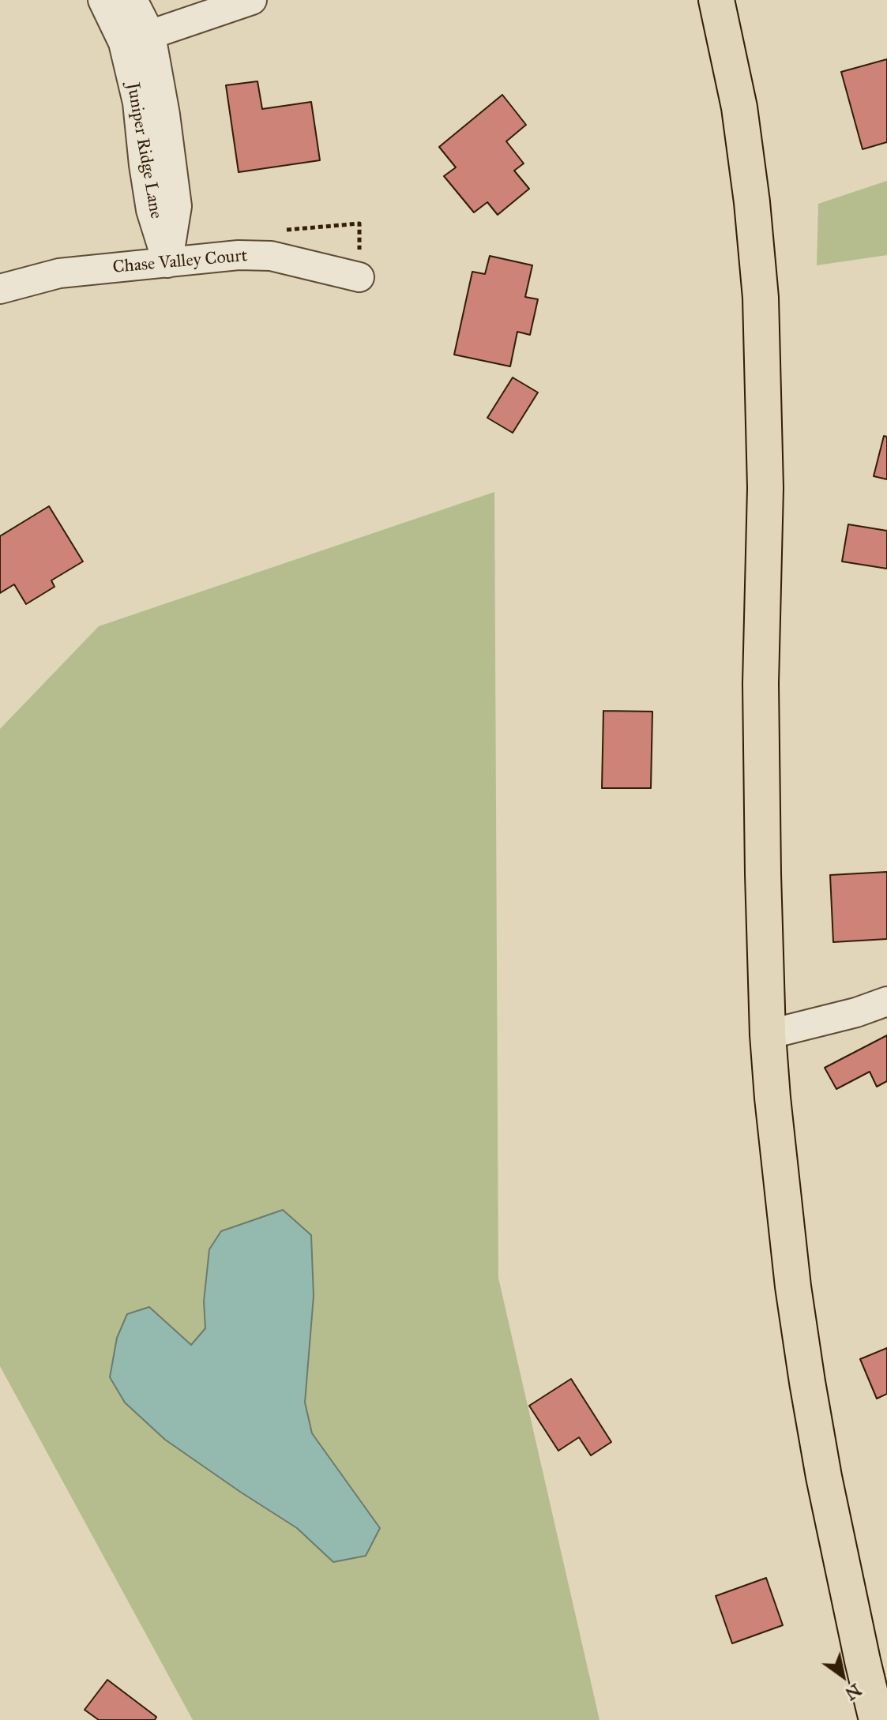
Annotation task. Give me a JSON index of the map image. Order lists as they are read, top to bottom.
{
  "streets": {
    "street": ["Juniper Ridge Lane", "Chase Valley Court"]
  },
  "crossings": [
    ["Juniper Ridge Lane", "Chase Valley Court"]
  ],
  "north": "bottom right"
}
